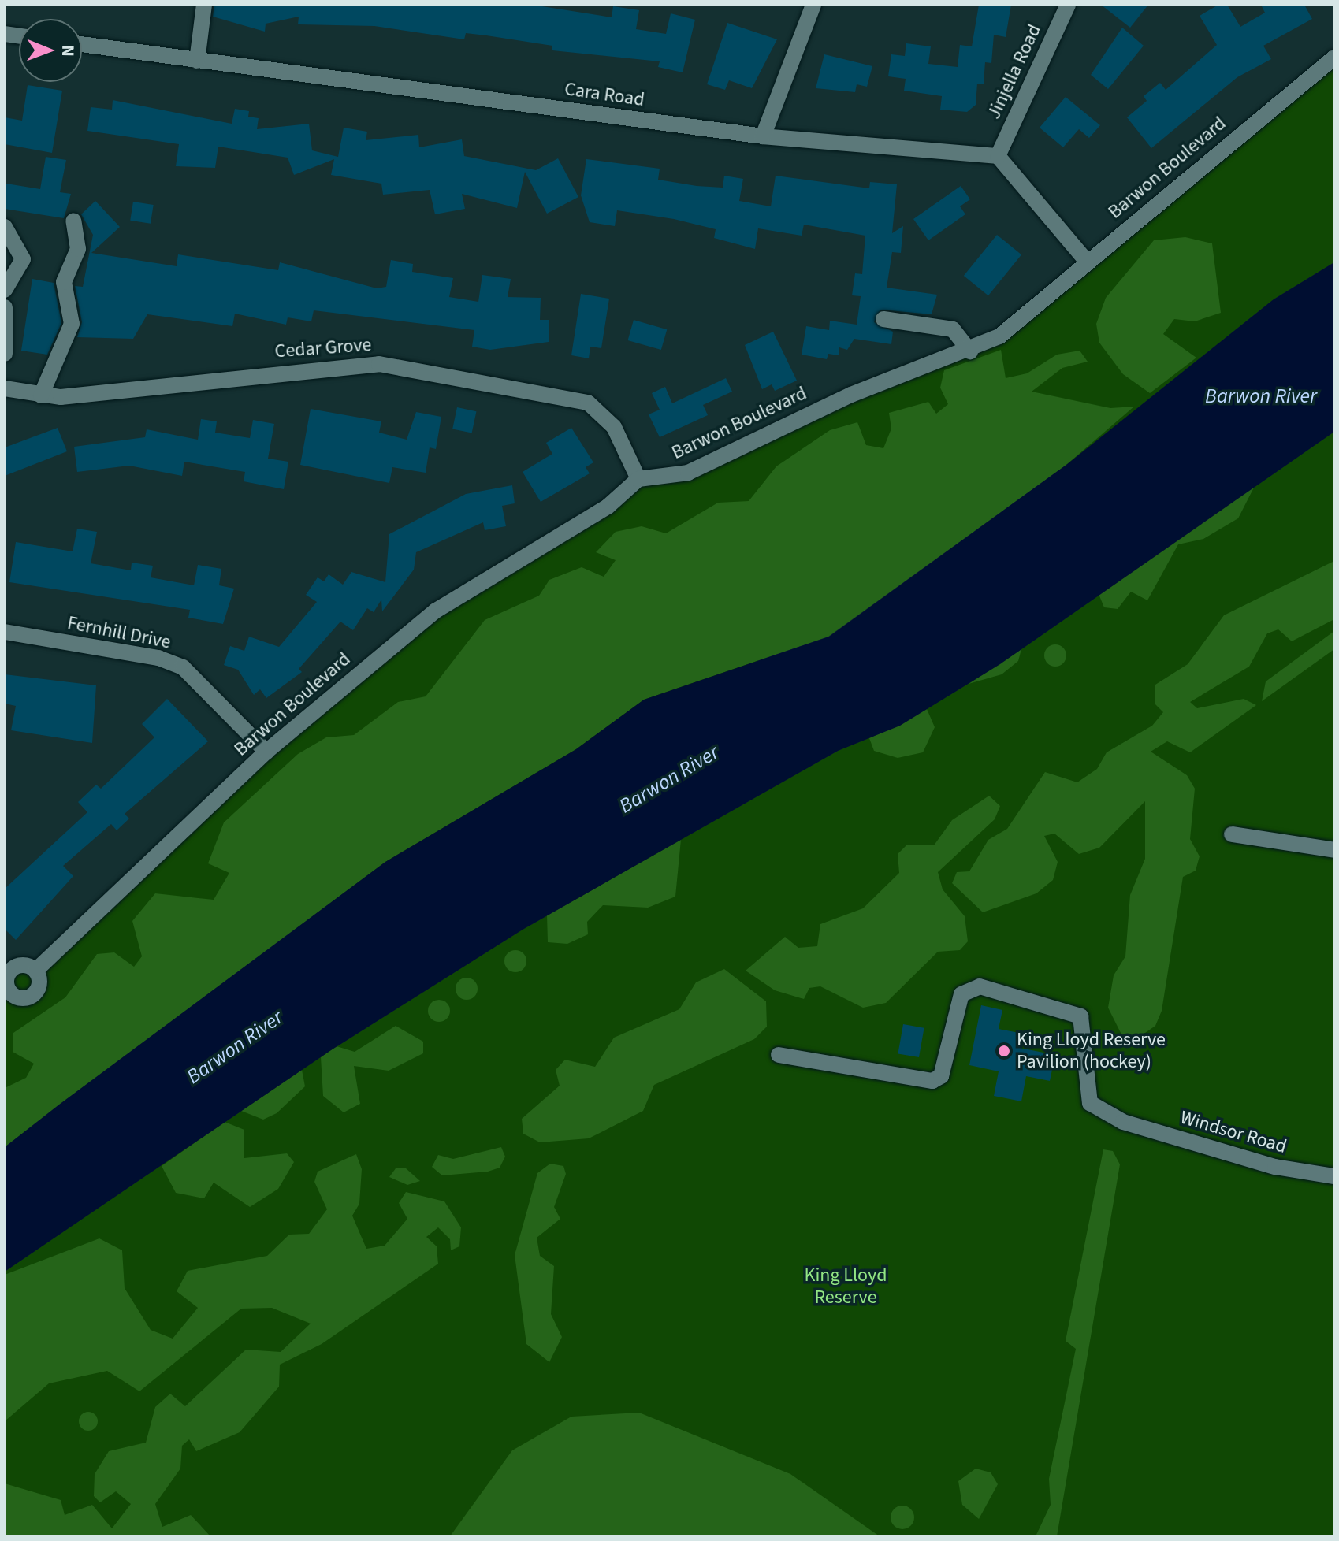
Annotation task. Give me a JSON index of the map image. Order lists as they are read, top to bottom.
{
  "streets": {
    "street": [
      "Jinjella Road",
      "Cara Road",
      "Barwon Boulevard",
      "Cedar Grove",
      "Fernhill Drive",
      "Windsor Road"
    ]
  },
  "crossings": [
    ["Jinjella Road", "Cara Road"],
    ["Barwon Boulevard", "Cedar Grove"],
    ["Barwon Boulevard", "Fernhill Drive"]
  ],
  "water": ["Barwon River"],
  "parks": ["King Lloyd Reserve"],
  "places": ["King Lloyd Reserve Pavilion (hockey)"],
  "north": "right"
}
